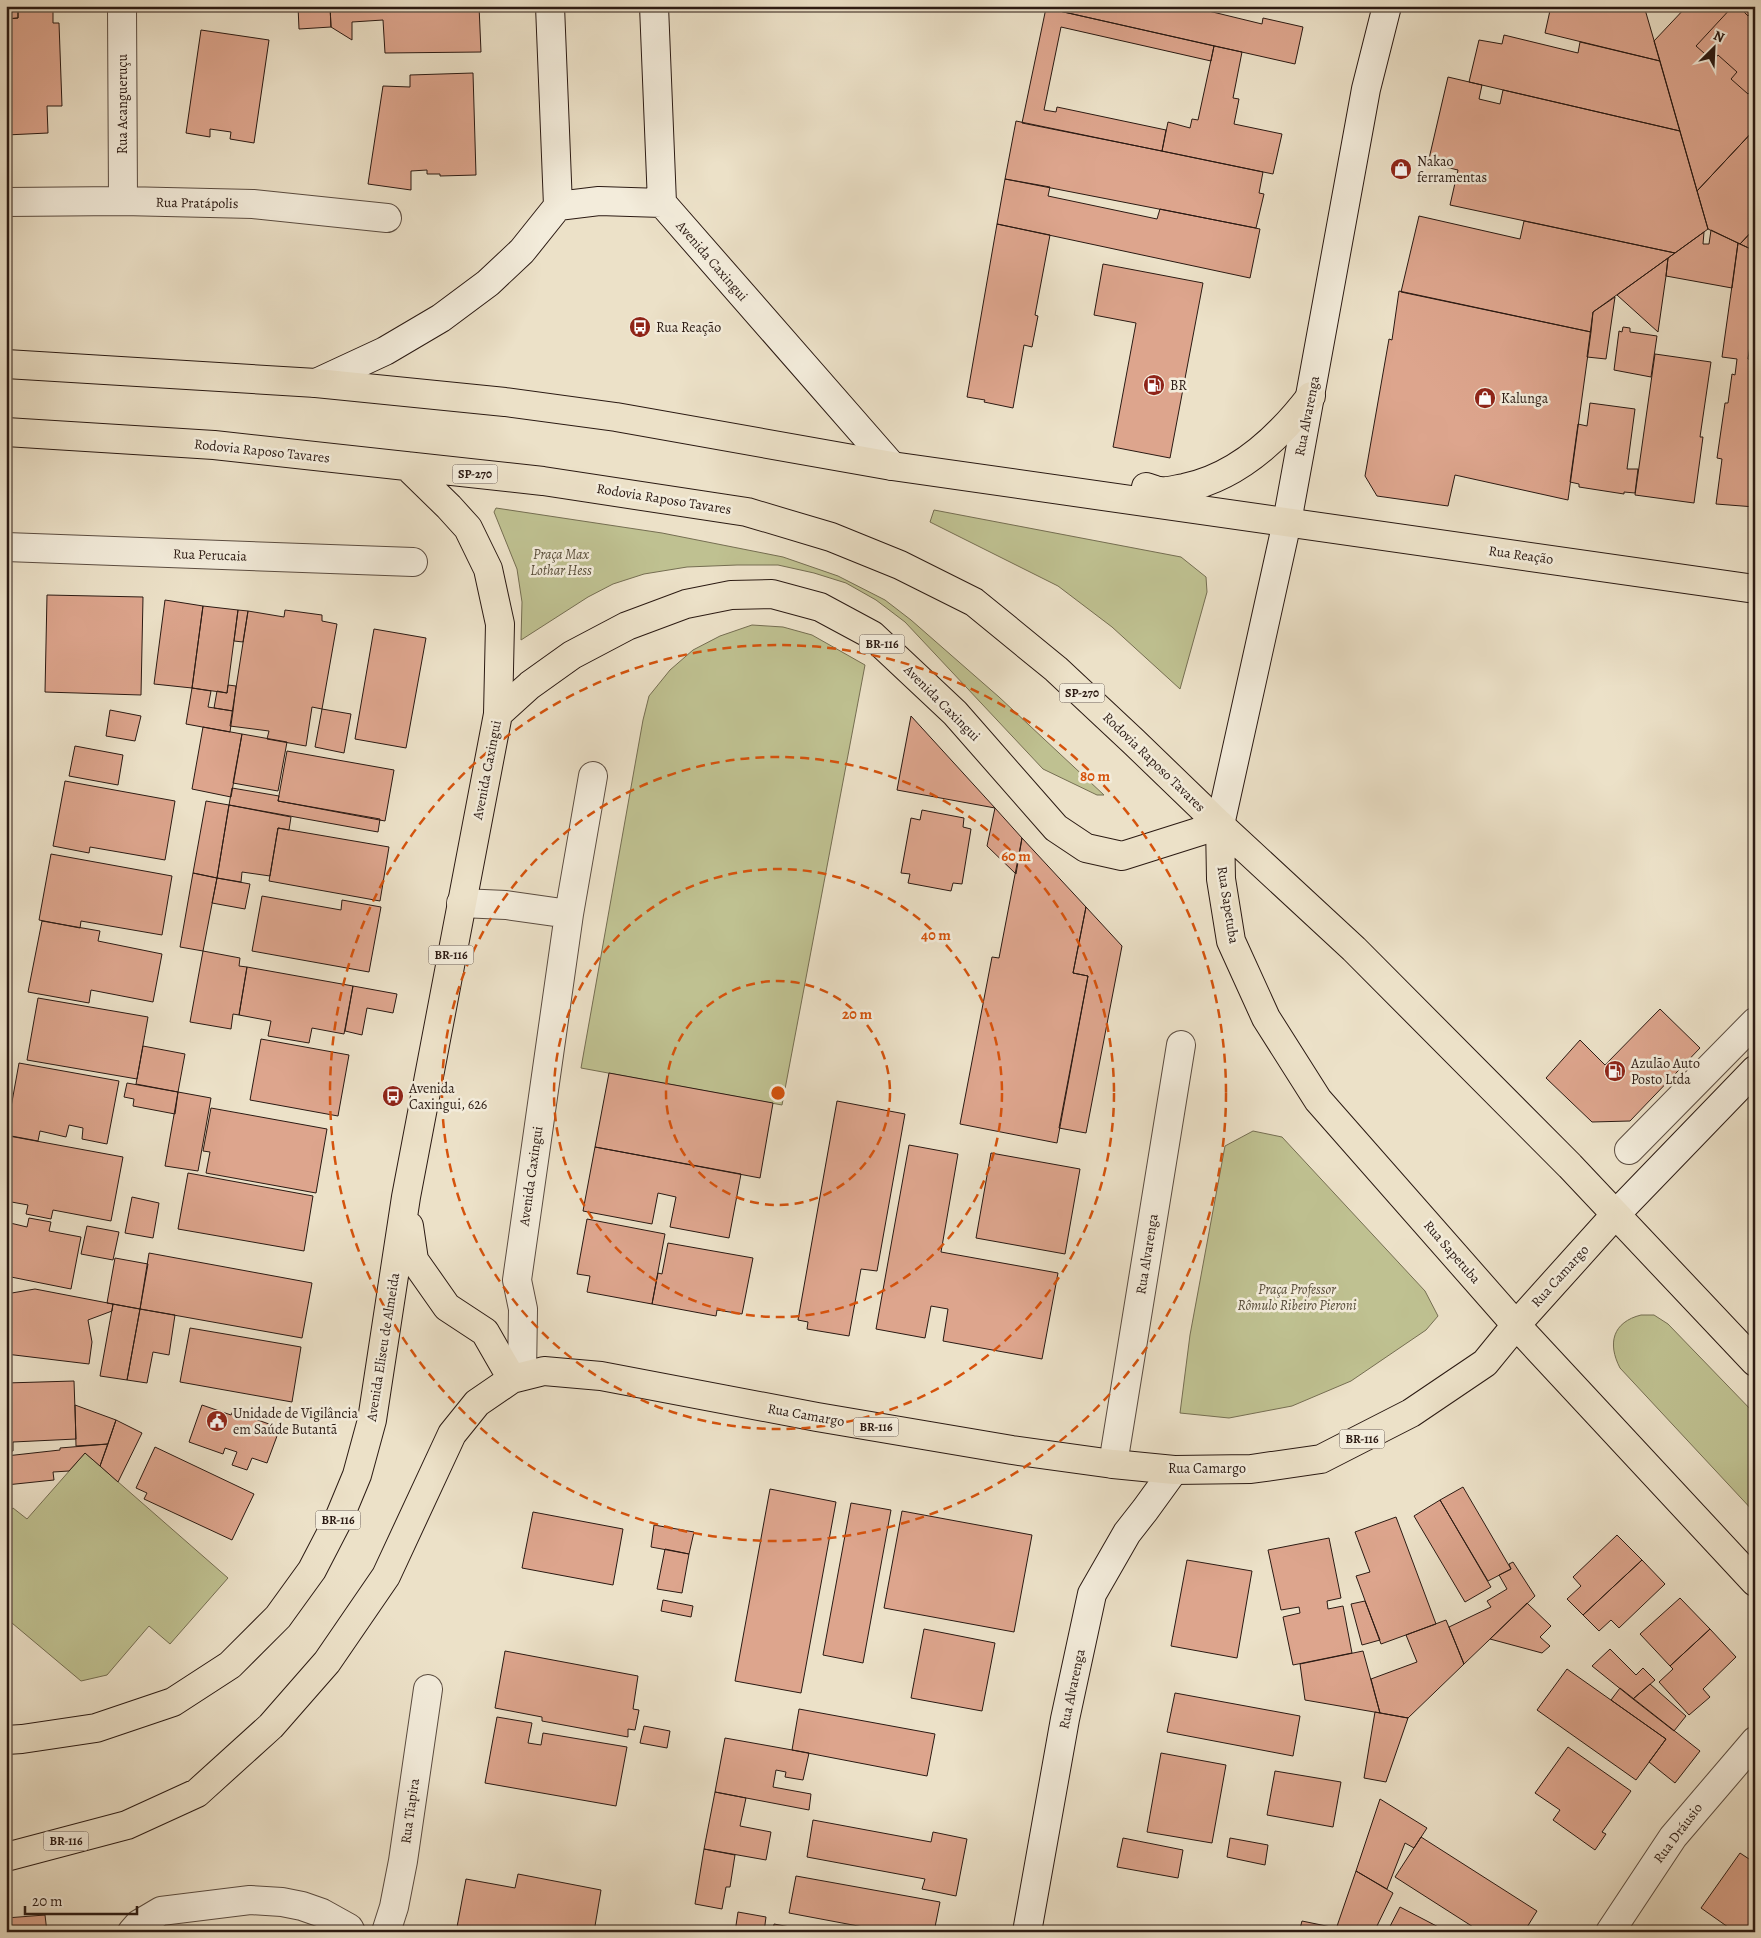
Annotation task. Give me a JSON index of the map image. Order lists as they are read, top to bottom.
{
  "streets": {
    "main road": [
      "Avenida Caxingui",
      "Rodovia Raposo Tavares",
      "SP-270",
      "Rua Reação",
      "BR-116",
      "Rua Sapetuba",
      "Rua Camargo",
      "Avenida Eliseu de Almeida"
    ],
    "street": [
      "Rua Acangueruçu",
      "Rua Pratápolis",
      "Rua Alvarenga",
      "Rua Perucaia",
      "Rua Tiapira",
      "Rua Dráusio"
    ]
  },
  "crossings": [
    ["Rua Acangueruçu", "Rua Pratápolis"],
    ["Avenida Caxingui", "Rua Alvarenga"],
    ["Avenida Caxingui", "Rodovia Raposo Tavares"],
    ["Avenida Caxingui", "BR-116"],
    ["Avenida Caxingui", "Rua Sapetuba"],
    ["Avenida Caxingui", "Rua Camargo"],
    ["Avenida Caxingui", "Avenida Eliseu de Almeida"],
    ["Rua Alvarenga", "Rodovia Raposo Tavares"],
    ["Rua Alvarenga", "Rua Reação"],
    ["Rua Alvarenga", "Rua Sapetuba"],
    ["Rua Alvarenga", "Rua Camargo"],
    ["Rodovia Raposo Tavares", "Rua Sapetuba"],
    ["BR-116", "Rua Camargo"],
    ["BR-116", "Avenida Eliseu de Almeida"],
    ["Rua Sapetuba", "Rua Camargo"]
  ],
  "parks": ["Praça Max Lothar Hess", "Praça Professor Rômulo Ribeiro Pieroni"],
  "places": {
    "shop": ["Nakao ferramentas", "Kalunga"],
    "bus stop": ["Rua Reação", "Avenida Caxingui, 626"],
    "fuel station": ["BR", "Azulão Auto Posto Ltda"],
    "public building": ["Unidade de Vigilância em Saúde Butantã"]
  },
  "scale_bar": "20 m",
  "north": "top right",
  "rings": [
    "80 m",
    "60 m",
    "40 m",
    "20 m"
  ]
}
